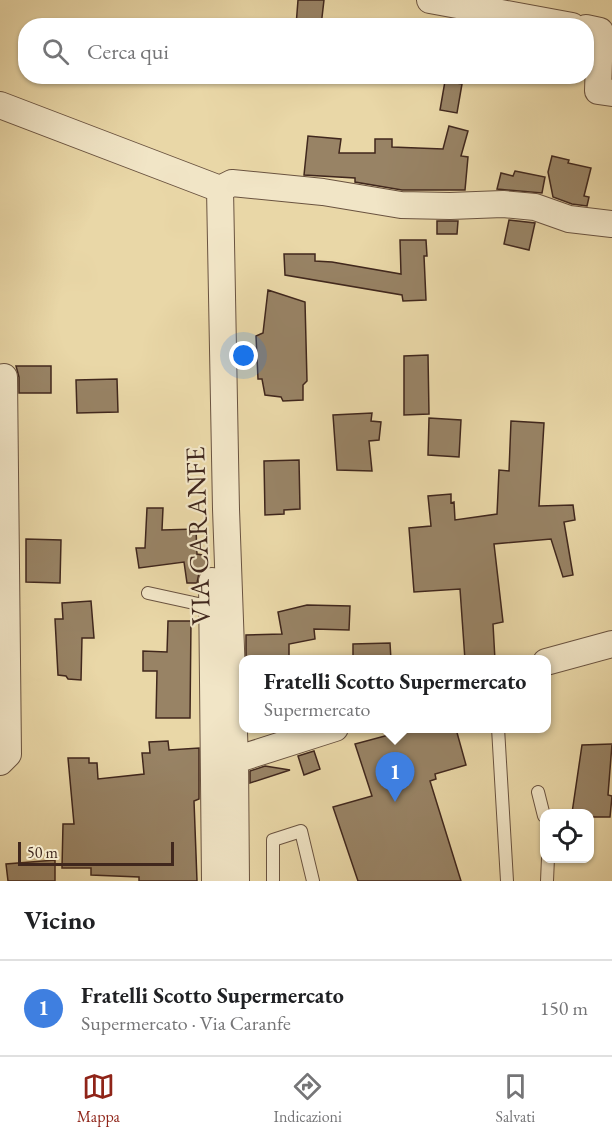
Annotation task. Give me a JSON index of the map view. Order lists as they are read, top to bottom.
{
  "streets": {
    "street": ["VIA CARANFE"]
  },
  "scale_bar": "50 m",
  "page": {
    "search": "Cerca qui",
    "popup": ["Fratelli Scotto Supermercato", "Supermercato"],
    "pins": "1",
    "scale": "50 m",
    "heading": "Vicino",
    "list": [
      {
        "mark": "1",
        "name": "Fratelli Scotto Supermercato",
        "note": "Supermercato · Via Caranfe",
        "value": "150 m"
      }
    ],
    "nav": ["Mappa", "Indicazioni", "Salvati"]
  }
}
